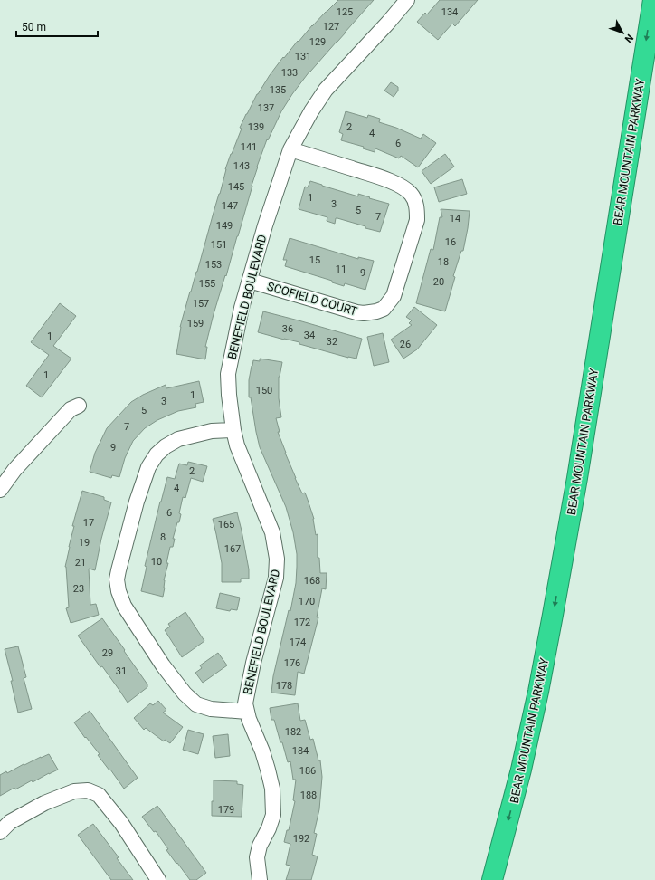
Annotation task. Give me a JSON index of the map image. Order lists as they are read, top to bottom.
{
  "streets": {
    "highway": ["BEAR MOUNTAIN PARKWAY"],
    "street": ["BENEFIELD BOULEVARD", "SCOFIELD COURT"]
  },
  "crossings": [
    ["BENEFIELD BOULEVARD", "SCOFIELD COURT"]
  ],
  "house_numbers": [
    "125",
    "134",
    "127",
    "129",
    "131",
    "133",
    "135",
    "137",
    "139",
    "2",
    "4",
    "6",
    "141",
    "143",
    "145",
    "1",
    "3",
    "147",
    "5",
    "7",
    "14",
    "149",
    "16",
    "151",
    "15",
    "18",
    "153",
    "11",
    "9",
    "20",
    "155",
    "157",
    "159",
    "36",
    "34",
    "1",
    "32",
    "26",
    "1",
    "150",
    "1",
    "3",
    "5",
    "7",
    "9",
    "2",
    "4",
    "6",
    "17",
    "165",
    "8",
    "19",
    "167",
    "10",
    "21",
    "168",
    "23",
    "170",
    "172",
    "174",
    "29",
    "176",
    "31",
    "178",
    "182",
    "184",
    "186",
    "188",
    "179",
    "192"
  ],
  "scale_bar": "50 m",
  "north": "bottom right"
}
